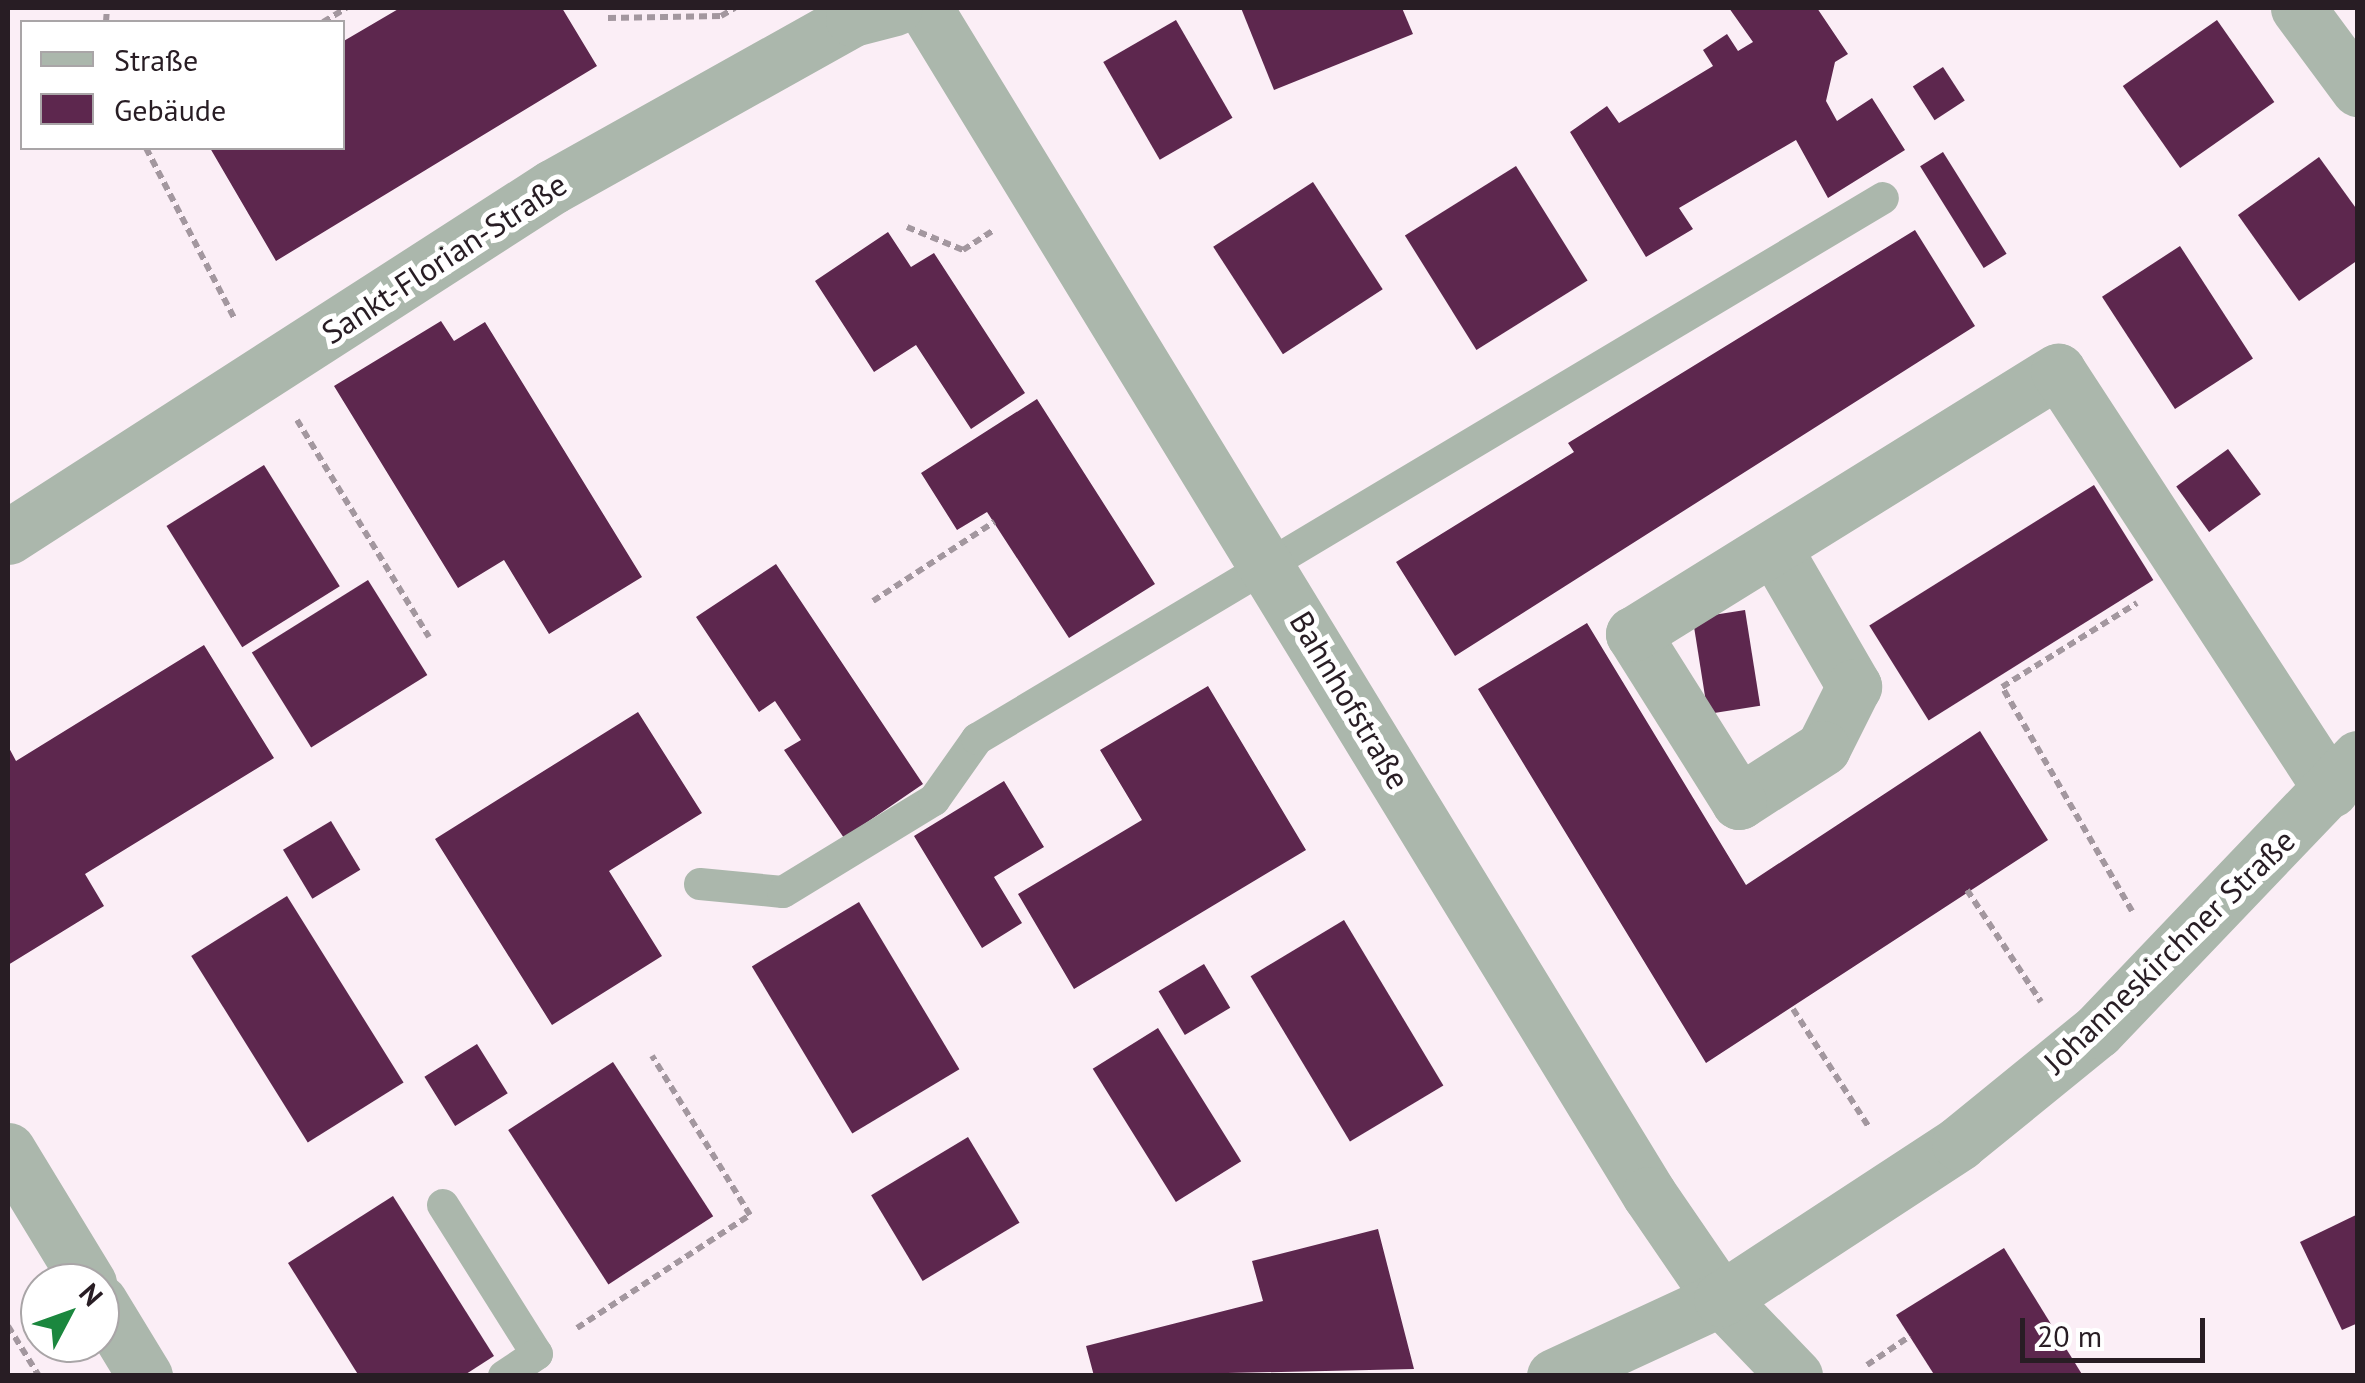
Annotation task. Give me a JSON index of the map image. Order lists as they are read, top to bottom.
{
  "streets": {
    "street": ["Sankt-Florian-Straße", "Bahnhofstraße", "Johanneskirchner Straße"]
  },
  "crossings": [
    ["Bahnhofstraße", "Johanneskirchner Straße"]
  ],
  "legend": ["Straße", "Gebäude"],
  "scale_bar": "20 m",
  "north": "top right"
}
